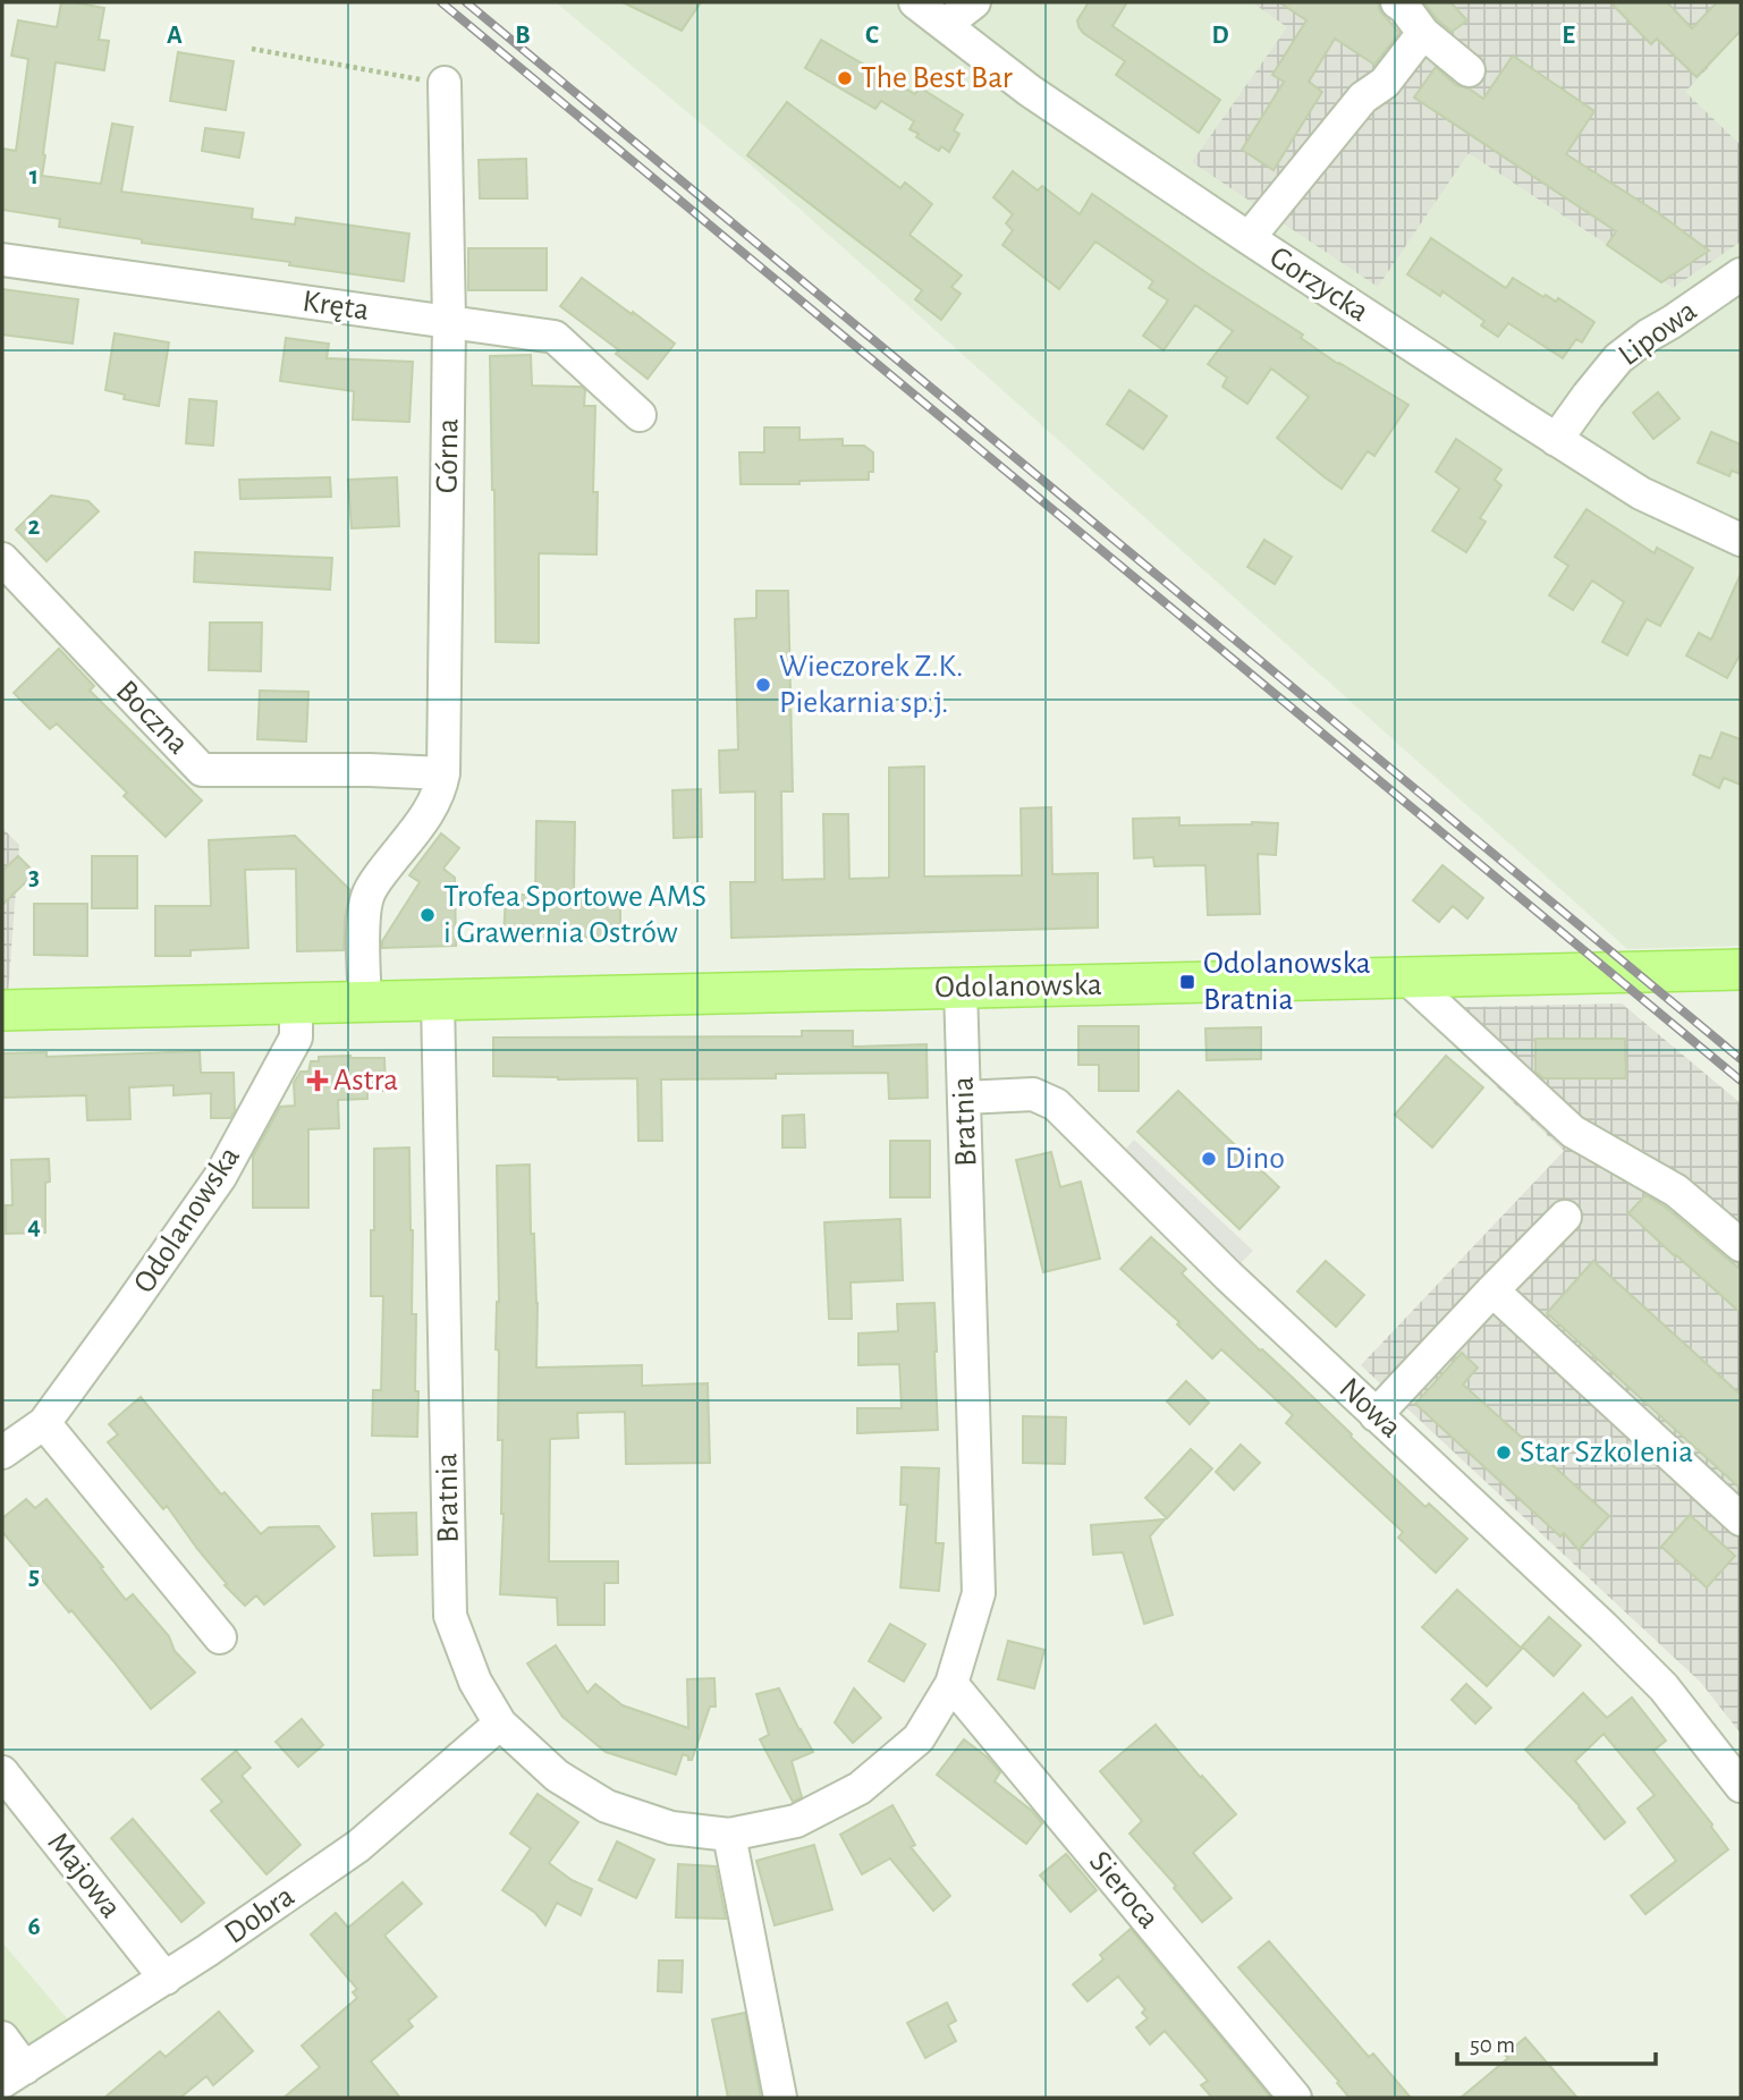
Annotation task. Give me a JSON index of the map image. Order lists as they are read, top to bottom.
{
  "streets": {
    "main road": ["Odolanowska"],
    "street": [
      "Gorzycka",
      "Kręta",
      "Lipowa",
      "Górna",
      "Boczna",
      "Bratnia",
      "Nowa",
      "Majowa",
      "Sieroca",
      "Dobra"
    ]
  },
  "crossings": [
    ["Gorzycka", "Lipowa"],
    ["Kręta", "Górna"],
    ["Górna", "Boczna"],
    ["Górna", "Odolanowska"],
    ["Odolanowska", "Bratnia"],
    ["Bratnia", "Nowa"],
    ["Bratnia", "Sieroca"],
    ["Bratnia", "Dobra"],
    ["Majowa", "Dobra"]
  ],
  "places": {
    "other": [
      "The Best Bar",
      "Wieczorek Z.K. Piekarnia sp.j.",
      "Trofea Sportowe AMS i Grawernia Ostrów",
      "Dino",
      "Star Szkolenia"
    ],
    "transit": ["Odolanowska Bratnia"],
    "health": ["Astra"]
  },
  "scale_bar": "50 m",
  "grid": {
    "columns": [
      "A",
      "B",
      "C",
      "D",
      "E"
    ],
    "rows": [
      "1",
      "2",
      "3",
      "4",
      "5",
      "6"
    ]
  }
}
